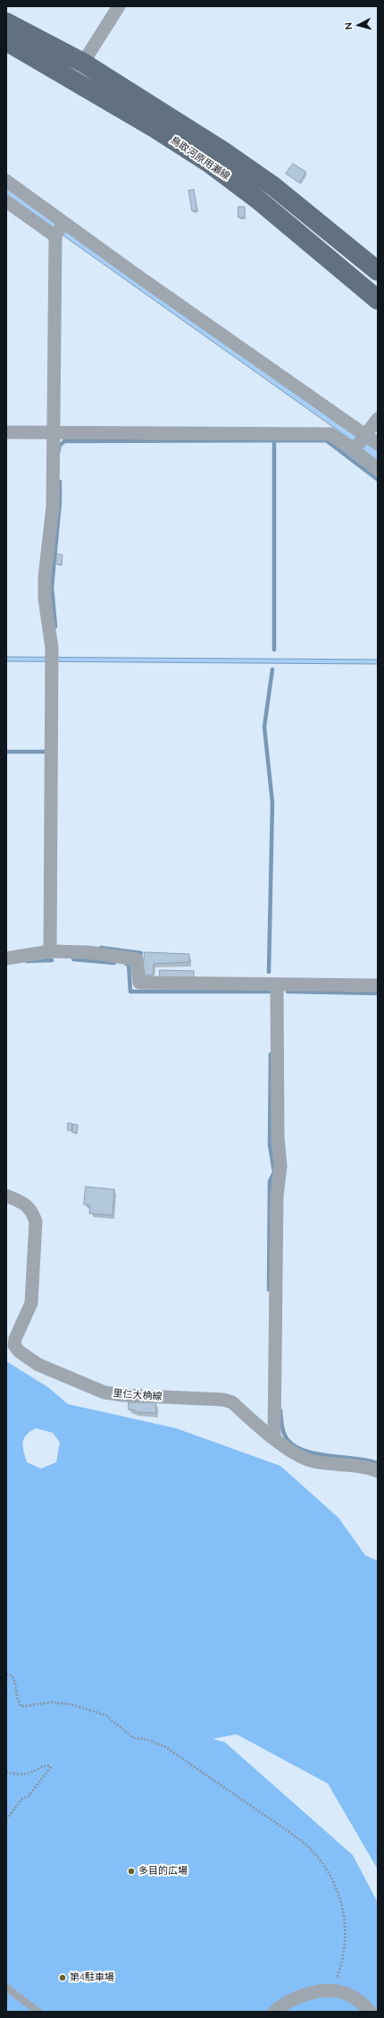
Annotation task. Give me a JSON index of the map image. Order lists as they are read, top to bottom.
{
  "streets": {
    "main road": ["鳥取河原用瀬線"],
    "street": ["里仁大桷線"]
  },
  "places": ["多目的広場", "第4駐車場"],
  "north": "left"
}
